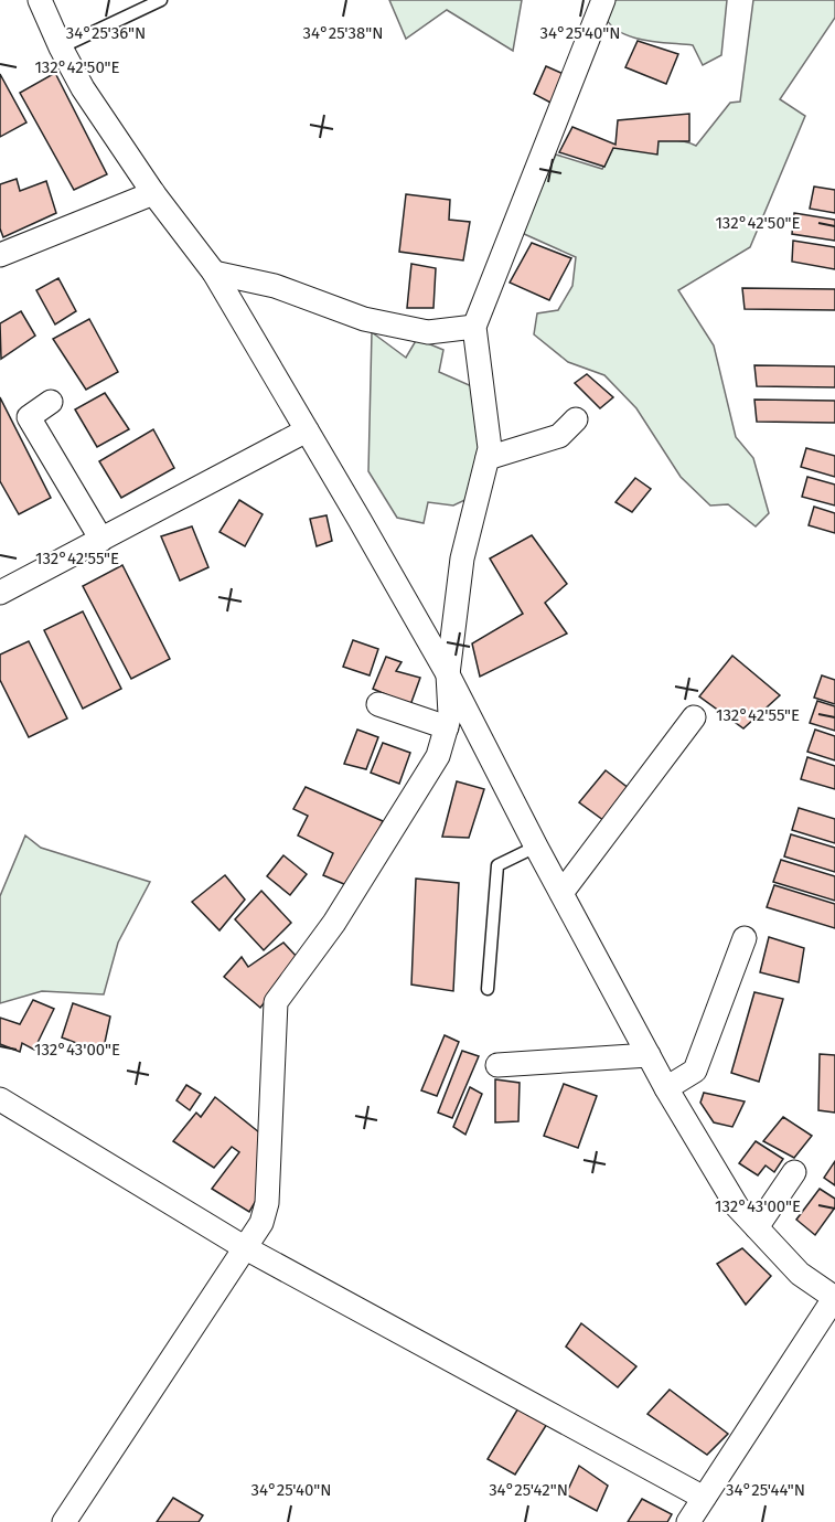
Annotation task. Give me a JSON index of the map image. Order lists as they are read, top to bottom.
{
  "coordinates": [
    "34°25'36\"N",
    "34°25'38\"N",
    "34°25'40\"N",
    "132°42'50\"E",
    "132°42'55\"E",
    "132°43'00\"E",
    "34°25'42\"N",
    "34°25'44\"N"
  ]
}
